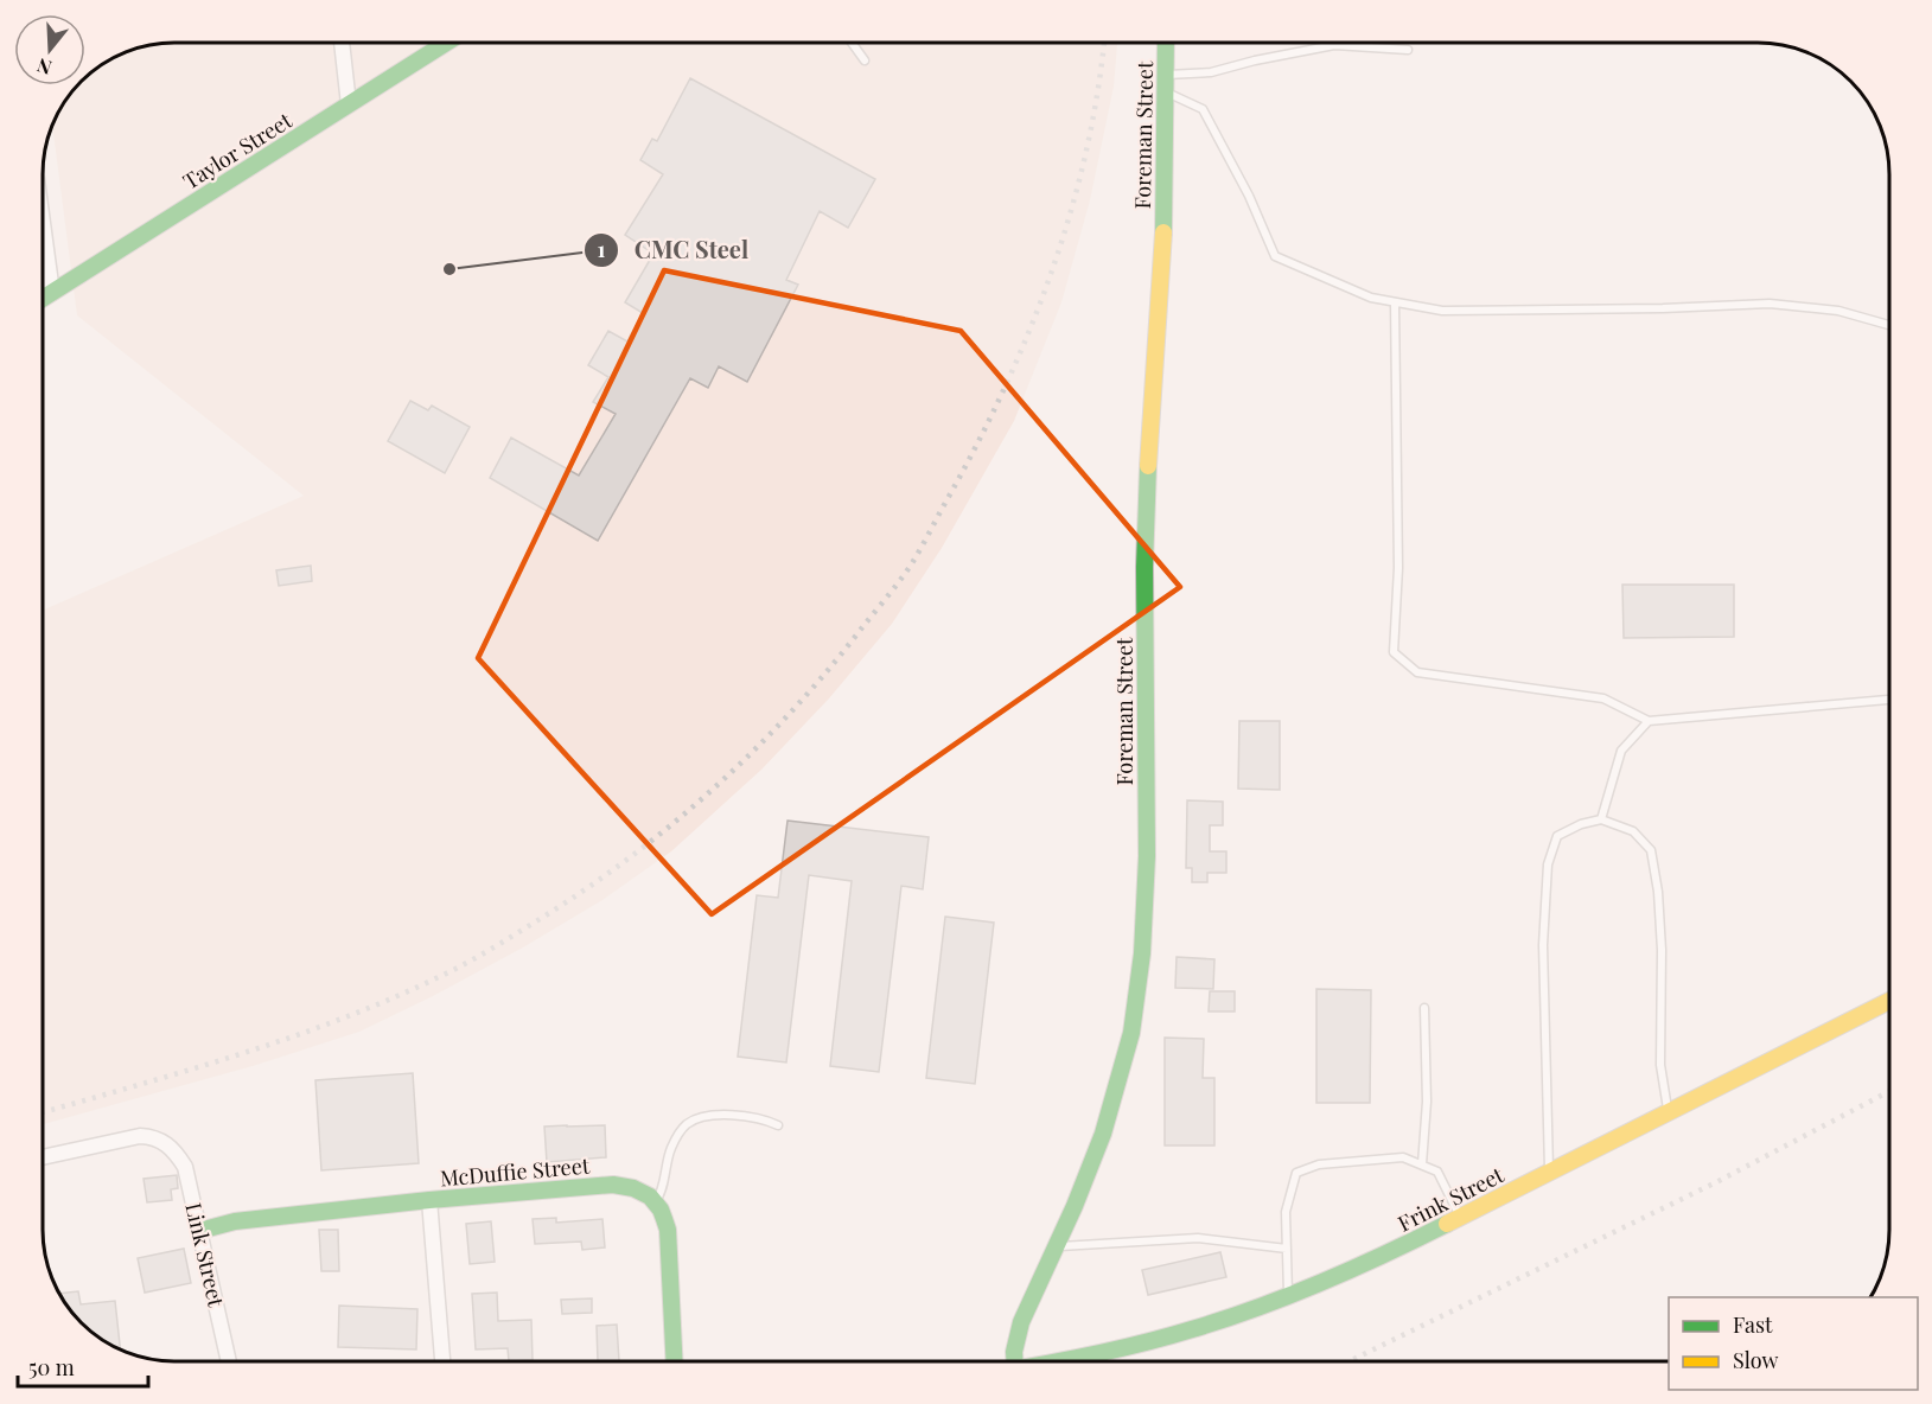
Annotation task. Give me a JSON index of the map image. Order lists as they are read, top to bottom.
{
  "streets": {
    "street": [
      "Foreman Street",
      "Taylor Street",
      "McDuffie Street",
      "Frink Street",
      "Link Street"
    ]
  },
  "crossings": [
    ["McDuffie Street", "Link Street"]
  ],
  "places": ["CMC Steel"],
  "legend": ["Fast", "Slow"],
  "scale_bar": "50 m",
  "north": "bottom"
}
